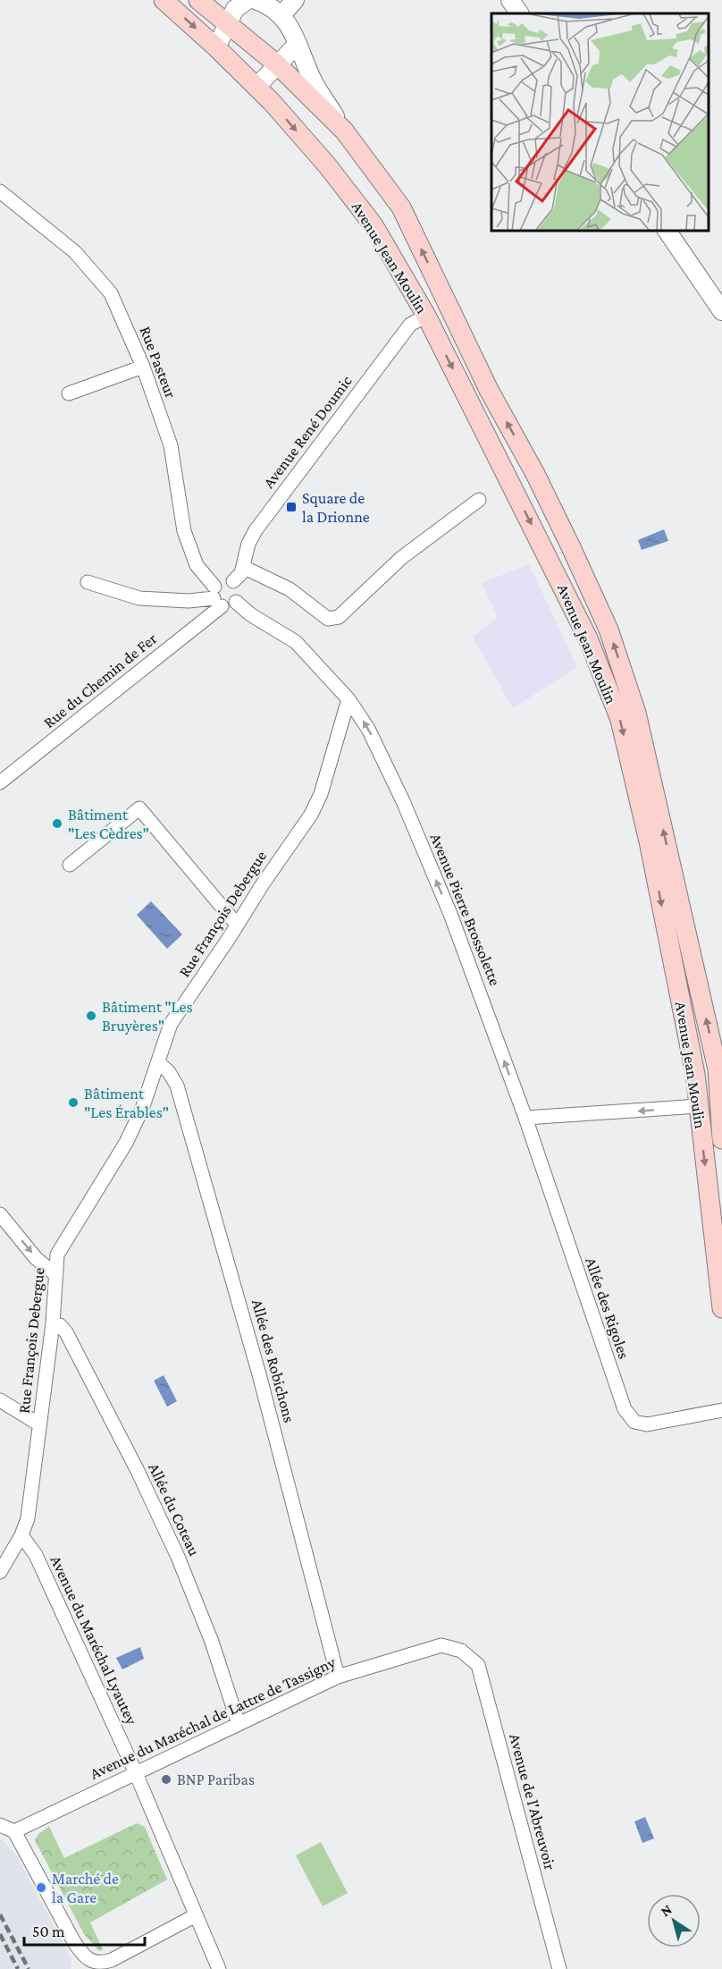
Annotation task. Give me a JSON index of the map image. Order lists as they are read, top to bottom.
{
  "streets": {
    "main road": ["Avenue Jean Moulin"],
    "street": [
      "Rue Pasteur",
      "Avenue René Doumic",
      "Rue du Chemin de Fer",
      "Avenue Pierre Brossolette",
      "Rue François Debergue",
      "Allée des Rigoles",
      "Allée des Robichons",
      "Allée du Coteau",
      "Avenue du Maréchal Lyautey",
      "Avenue du Maréchal de Lattre de Tassigny",
      "Avenue de l'Abreuvoir"
    ]
  },
  "crossings": [
    ["Avenue Jean Moulin", "Avenue René Doumic"],
    ["Rue Pasteur", "Avenue René Doumic"],
    ["Rue Pasteur", "Rue du Chemin de Fer"],
    ["Rue Pasteur", "Avenue Pierre Brossolette"],
    ["Avenue René Doumic", "Rue du Chemin de Fer"],
    ["Avenue René Doumic", "Avenue Pierre Brossolette"],
    ["Rue du Chemin de Fer", "Avenue Pierre Brossolette"],
    ["Avenue Pierre Brossolette", "Rue François Debergue"],
    ["Avenue Pierre Brossolette", "Allée des Rigoles"],
    ["Rue François Debergue", "Allée des Robichons"],
    ["Rue François Debergue", "Allée du Coteau"],
    ["Rue François Debergue", "Avenue du Maréchal Lyautey"],
    ["Allée des Robichons", "Avenue du Maréchal de Lattre de Tassigny"],
    ["Allée du Coteau", "Avenue du Maréchal de Lattre de Tassigny"],
    ["Avenue du Maréchal Lyautey", "Avenue du Maréchal de Lattre de Tassigny"],
    ["Avenue du Maréchal de Lattre de Tassigny", "Avenue de l'Abreuvoir"]
  ],
  "one_way": ["Avenue Pierre Brossolette"],
  "places": {
    "transit": ["Square de la Drionne"],
    "other": [
      "Bâtiment \"Les Cèdres\"",
      "Bâtiment \"Les Bruyères\"",
      "Bâtiment \"Les Érables\"",
      "BNP Paribas",
      "Marché de la Gare"
    ]
  },
  "scale_bar": "50 m",
  "north": "top left"
}
